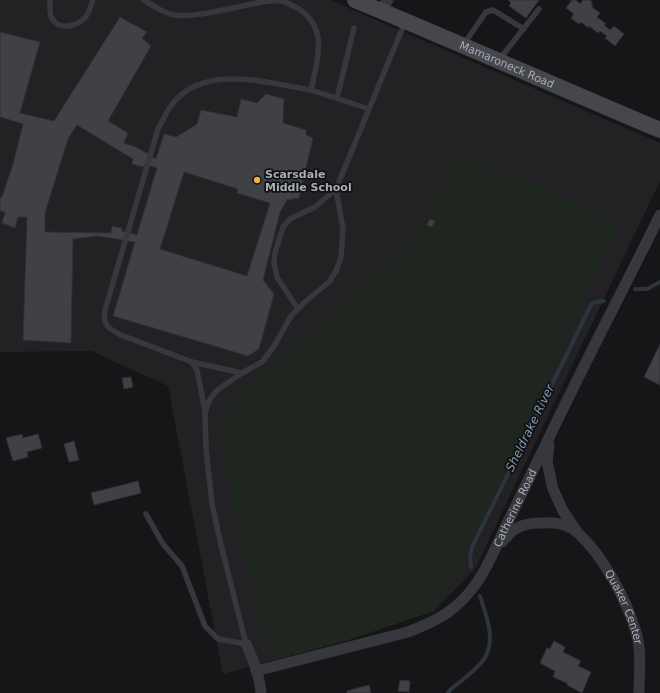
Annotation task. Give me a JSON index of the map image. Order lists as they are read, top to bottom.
{
  "streets": {
    "street": ["Mamaroneck Road", "Catherine Road", "Quaker Center"]
  },
  "crossings": [
    ["Catherine Road", "Quaker Center"]
  ],
  "water": ["Sheldrake River"],
  "places": ["Scarsdale Middle School"]
}
